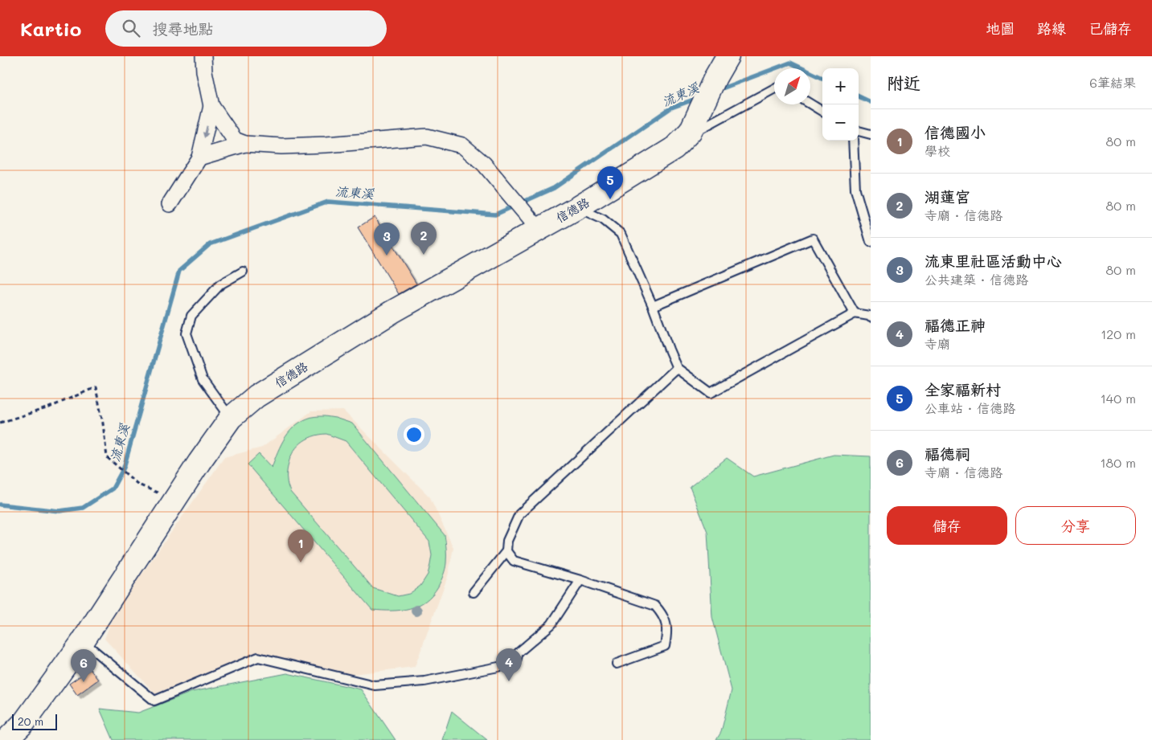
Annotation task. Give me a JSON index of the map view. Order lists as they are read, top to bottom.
{
  "streets": {
    "street": ["信德路"]
  },
  "water": ["流東溪"],
  "scale_bar": "20 m",
  "north": "top right",
  "page": {
    "header": "Kartio",
    "search": "搜尋地點",
    "nav": ["地圖", "路線", "已儲存"],
    "heading": ["附近", "6筆結果"],
    "map_buttons": ["+", "−"],
    "list": [
      {
        "mark": "1",
        "name": "信德國小",
        "note": "學校",
        "value": "80 m"
      },
      {
        "mark": "2",
        "name": "湖蓮宮",
        "note": "寺廟 · 信德路",
        "value": "80 m"
      },
      {
        "mark": "3",
        "name": "流東里社區活動中心",
        "note": "公共建築 · 信德路",
        "value": "80 m"
      },
      {
        "mark": "4",
        "name": "福德正神",
        "note": "寺廟",
        "value": "120 m"
      },
      {
        "mark": "5",
        "name": "全家福新村",
        "note": "公車站 · 信德路",
        "value": "140 m"
      },
      {
        "mark": "6",
        "name": "福德祠",
        "note": "寺廟 · 信德路",
        "value": "180 m"
      }
    ],
    "pins": [
      "5",
      "2",
      "3",
      "1",
      "4",
      "6"
    ],
    "buttons": ["儲存", "分享"],
    "scale": "20 m"
  }
}
